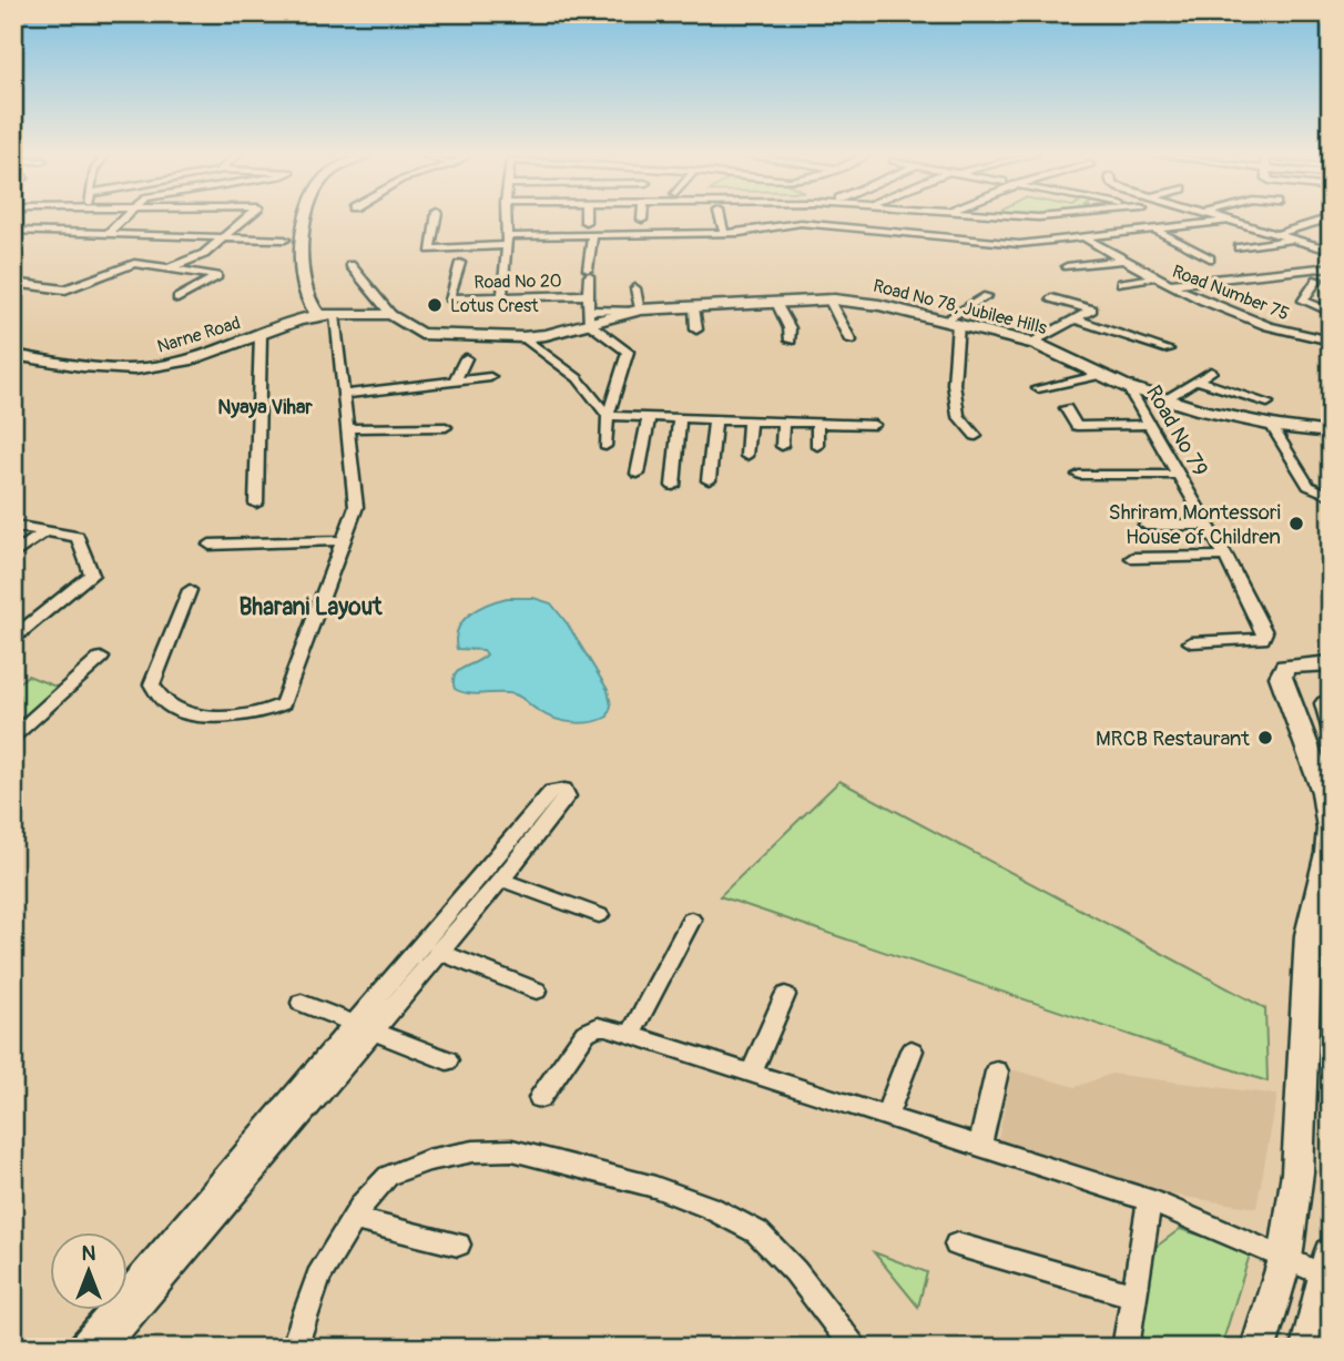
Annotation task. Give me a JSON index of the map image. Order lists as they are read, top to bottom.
{
  "streets": {
    "main road": ["Road No 78, Jubilee Hills", "Narne Road"],
    "street": ["Road No 20", "Road Number 75", "Road No 79"]
  },
  "crossings": [
    ["Road No 78, Jubilee Hills", "Narne Road"],
    ["Road No 78, Jubilee Hills", "Road No 79"]
  ],
  "districts": ["Nyaya Vihar", "Bharani Layout"],
  "places": ["Lotus Crest", "Shriram Montessori House of Children", "MRCB Restaurant"],
  "north": "top"
}
